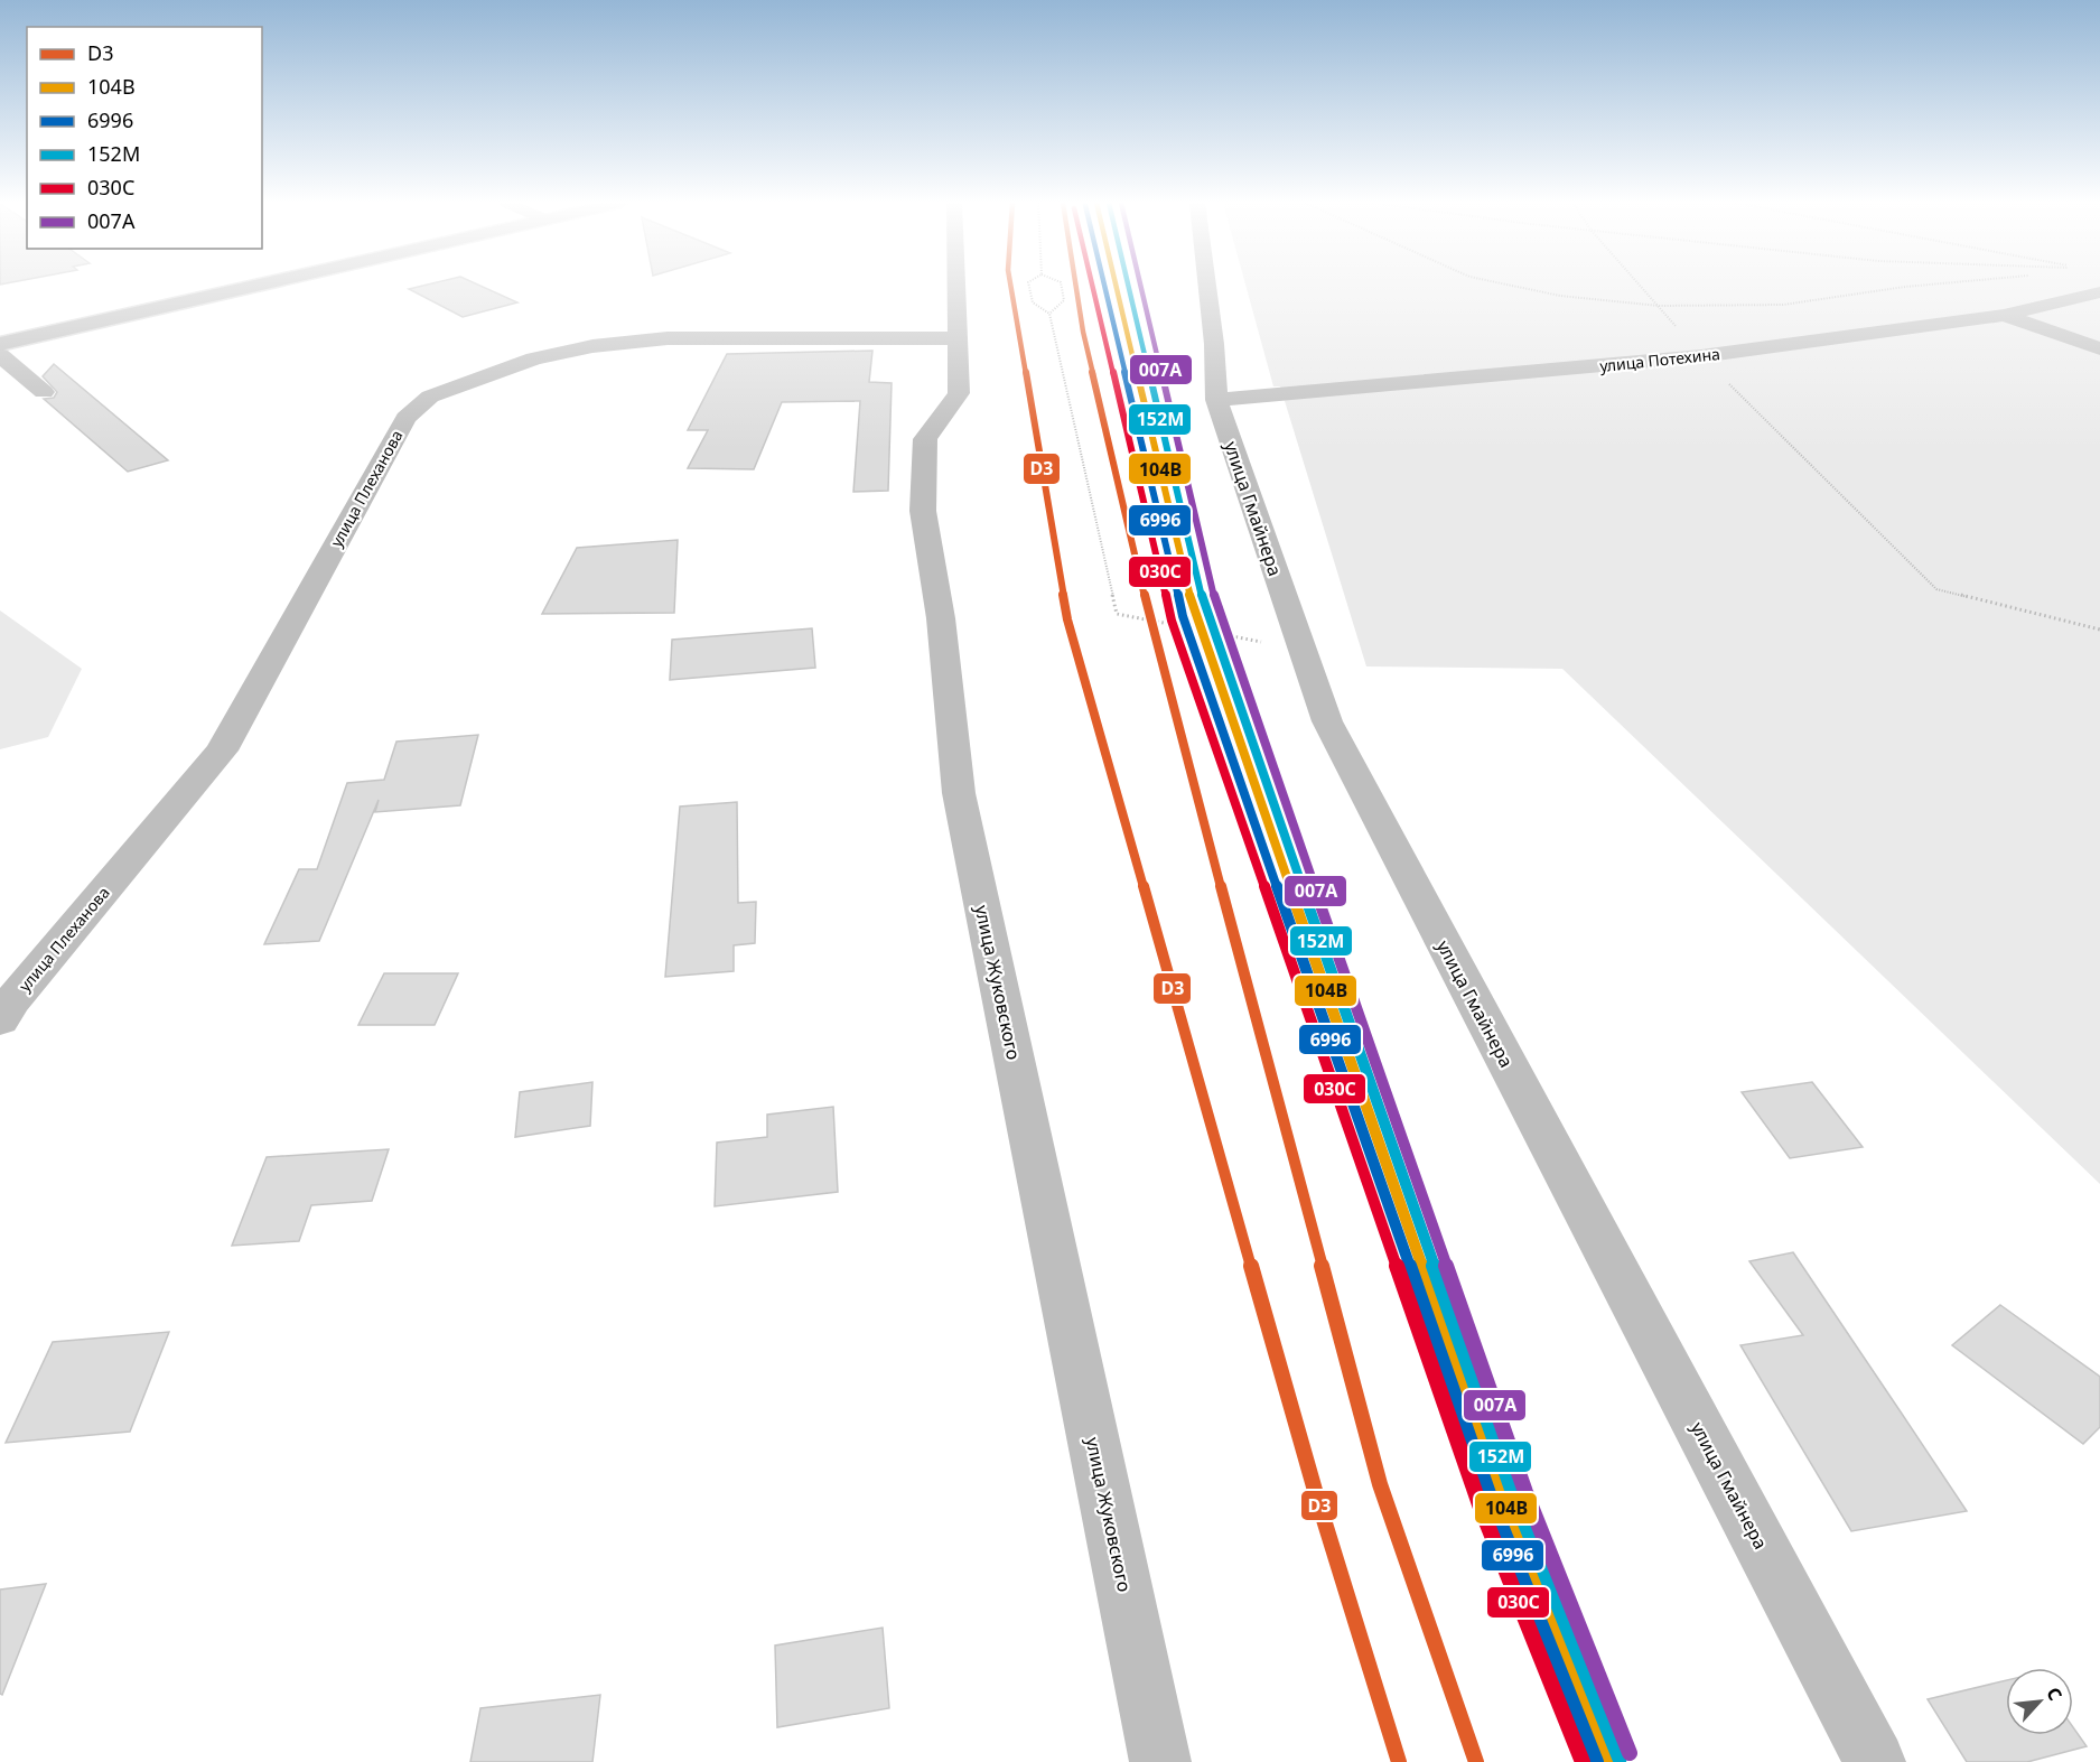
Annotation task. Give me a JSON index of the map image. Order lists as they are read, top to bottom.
{
  "streets": {
    "street": [
      "улица Потехина",
      "улица Плеханова",
      "улица Гмайнера",
      "улица Жуковского"
    ]
  },
  "crossings": [
    ["улица Потехина", "улица Гмайнера"],
    ["улица Плеханова", "улица Жуковского"]
  ],
  "lines": [
    "transit line D3",
    "transit line 104В",
    "transit line 6996",
    "transit line 152М",
    "transit line 030C",
    "transit line 007А"
  ],
  "legend": [
    "D3",
    "104В",
    "6996",
    "152М",
    "030C",
    "007А"
  ],
  "north": "top right"
}
